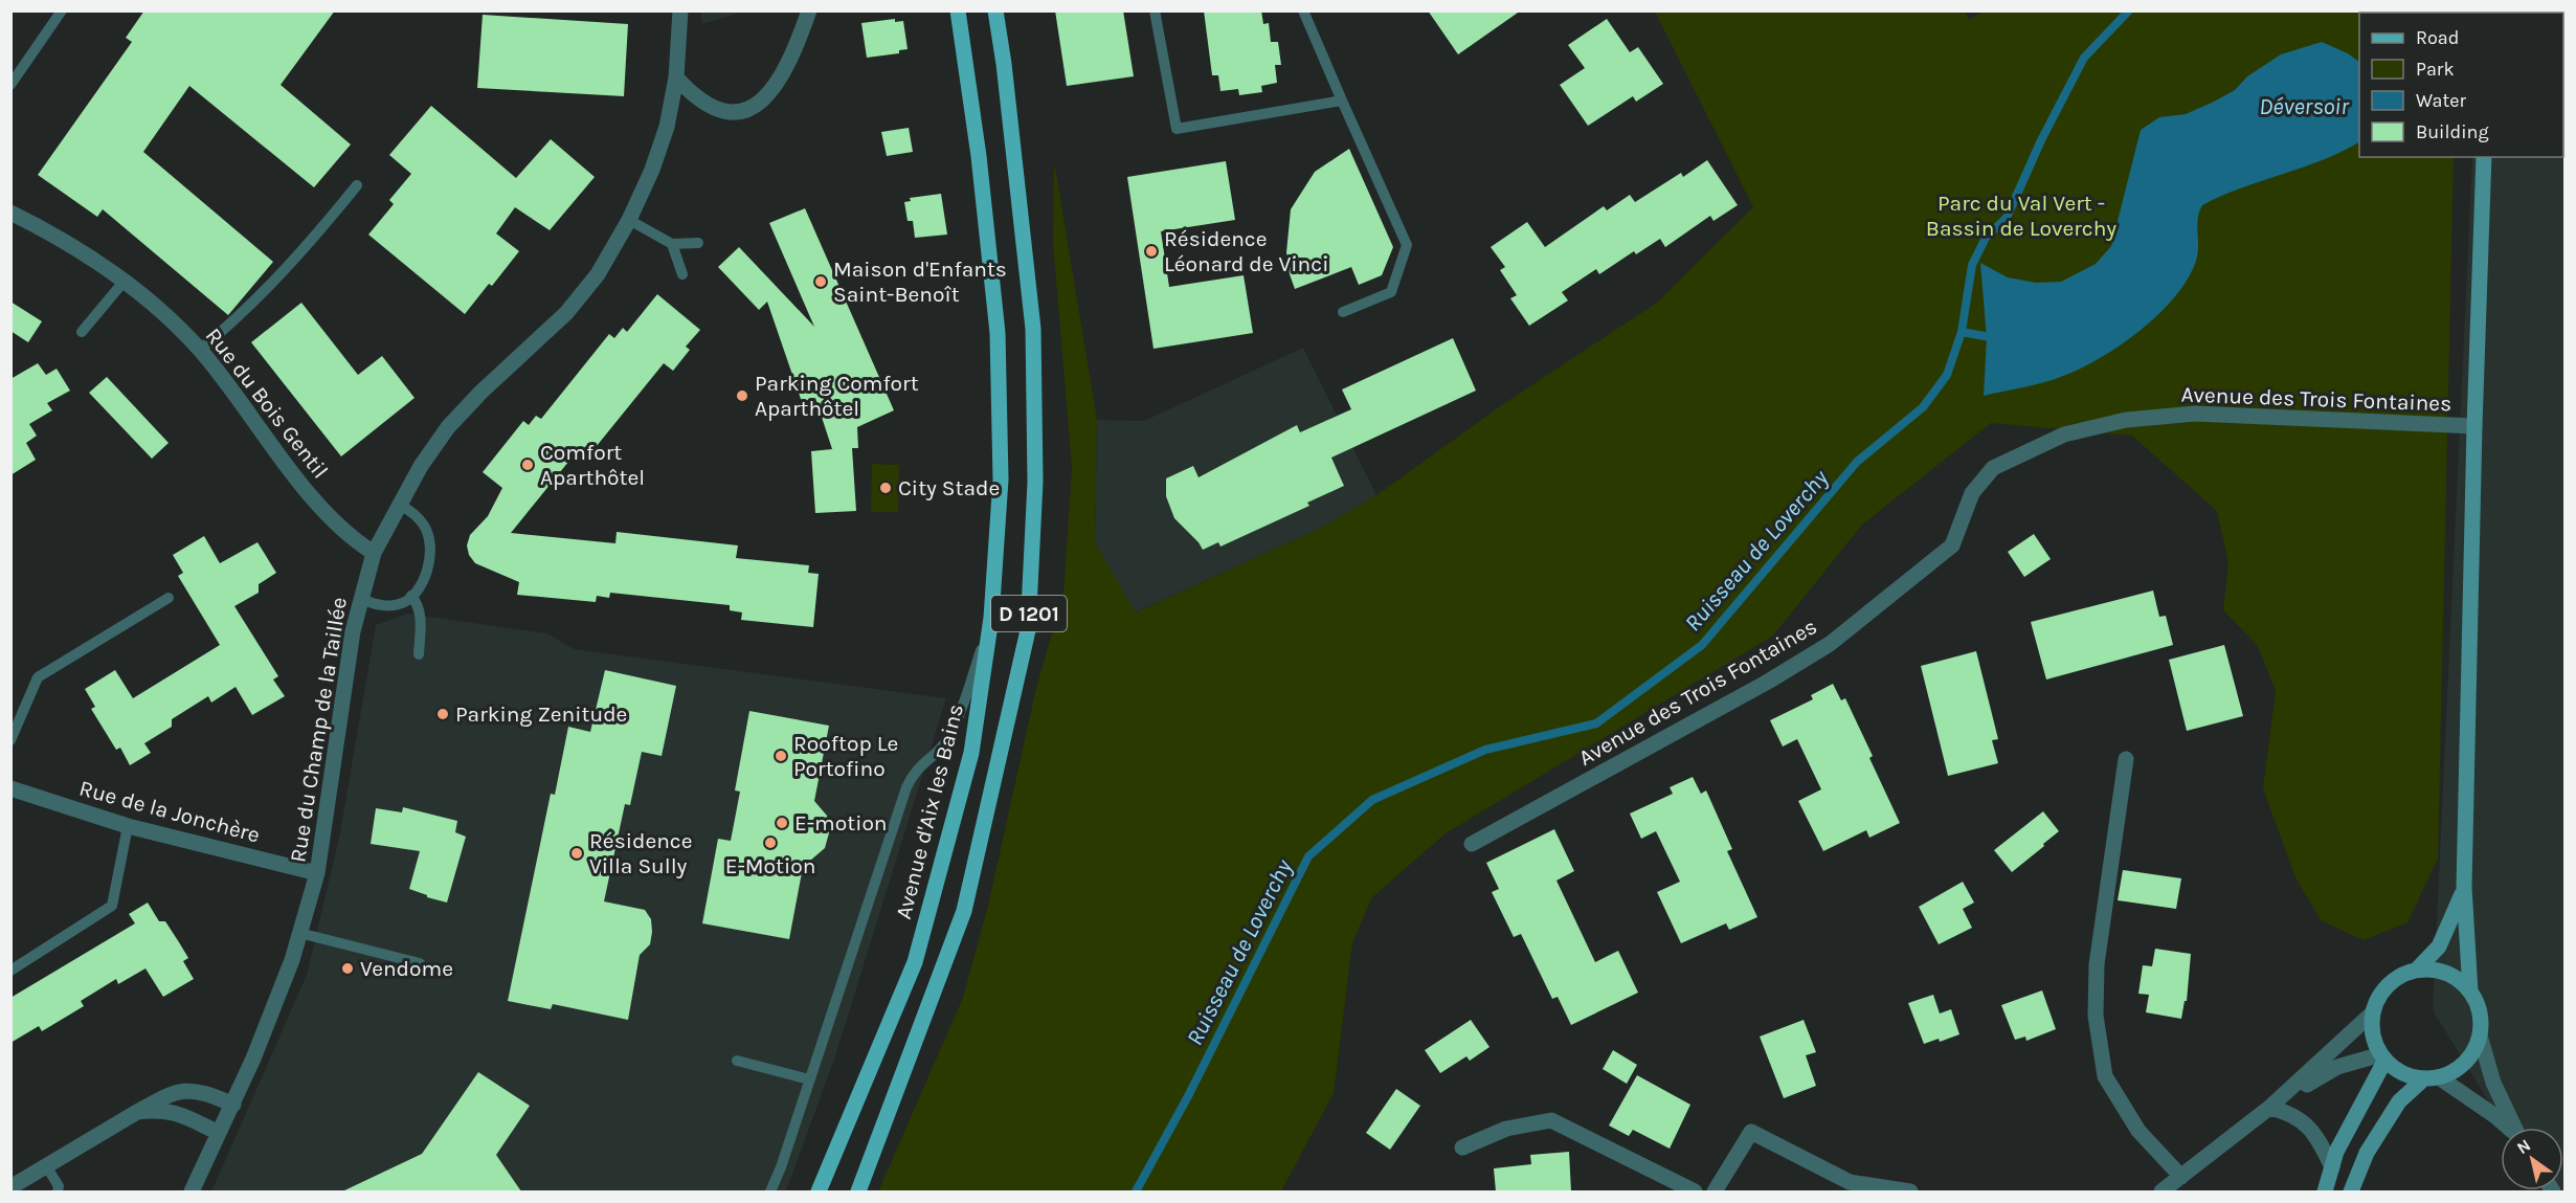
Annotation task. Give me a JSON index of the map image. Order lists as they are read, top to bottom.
{
  "streets": {
    "main road": ["D 1201", "Avenue d'Aix les Bains"],
    "street": [
      "Avenue des Trois Fontaines",
      "Rue du Bois Gentil",
      "Rue du Champ de la Taillée",
      "Rue de la Jonchère"
    ]
  },
  "crossings": [
    ["Rue du Bois Gentil", "Rue du Champ de la Taillée"],
    ["Rue du Champ de la Taillée", "Rue de la Jonchère"]
  ],
  "water": ["Déversoir", "Ruisseau de Loverchy"],
  "parks": ["Parc du Val Vert - Bassin de Loverchy"],
  "places": [
    "Résidence Léonard de Vinci",
    "Maison d'Enfants Saint-Benoît",
    "Parking Comfort Aparthôtel",
    "Comfort Aparthôtel",
    "City Stade",
    "Parking Zenitude",
    "Rooftop Le Portofino",
    "E-motion",
    "E-Motion",
    "Résidence Villa Sully",
    "Vendome"
  ],
  "legend": [
    "Road",
    "Park",
    "Water",
    "Building"
  ],
  "north": "top left"
}
